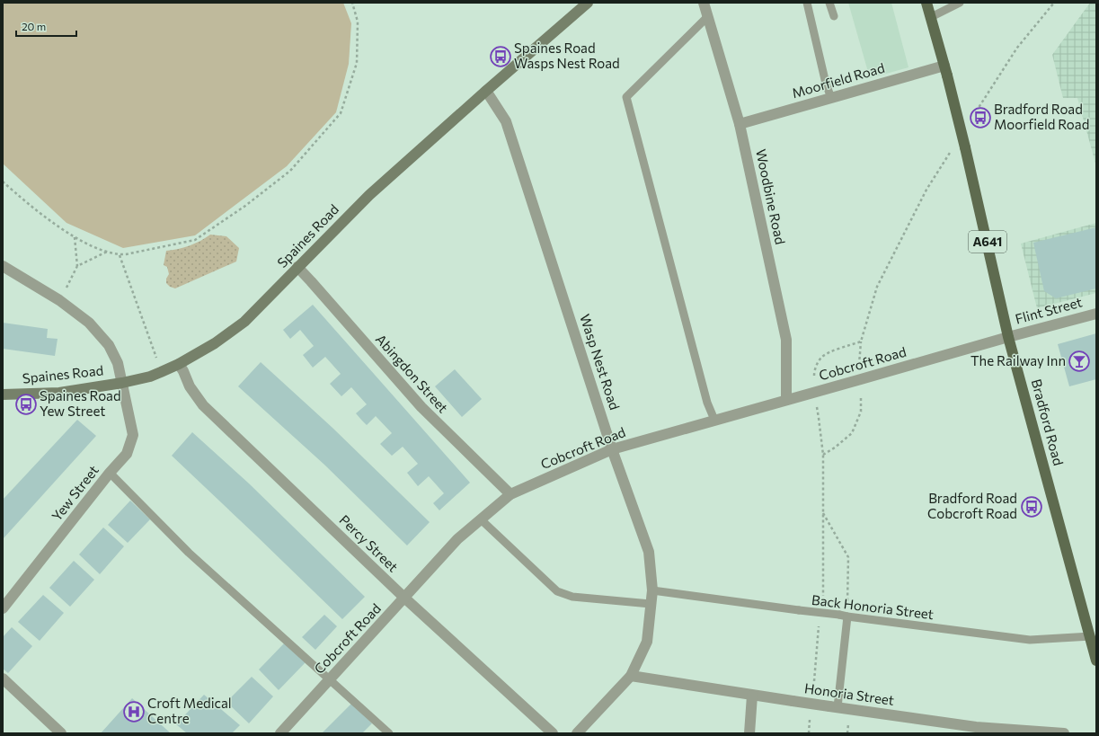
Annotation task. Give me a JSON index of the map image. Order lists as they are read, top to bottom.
{
  "streets": {
    "main road": ["A641", "Bradford Road"],
    "street": [
      "Moorfield Road",
      "Woodbine Road",
      "Spaines Road",
      "Flint Street",
      "Wasp Nest Road",
      "Cobcroft Road",
      "Abingdon Street",
      "Yew Street",
      "Percy Street",
      "Honoria Street"
    ],
    "lane": ["Back Honoria Street"]
  },
  "crossings": [
    ["Moorfield Road", "Woodbine Road"],
    ["Moorfield Road", "Bradford Road"],
    ["Woodbine Road", "Cobcroft Road"],
    ["Spaines Road", "Wasp Nest Road"],
    ["Spaines Road", "Abingdon Street"],
    ["Spaines Road", "Yew Street"],
    ["Spaines Road", "Percy Street"],
    ["Flint Street", "Cobcroft Road"],
    ["Flint Street", "Bradford Road"],
    ["Wasp Nest Road", "Cobcroft Road"],
    ["Wasp Nest Road", "Back Honoria Street"],
    ["Wasp Nest Road", "Honoria Street"],
    ["Cobcroft Road", "Abingdon Street"],
    ["Cobcroft Road", "Bradford Road"],
    ["Cobcroft Road", "Percy Street"],
    ["Bradford Road", "Back Honoria Street"]
  ],
  "places": {
    "bus stop": [
      "Spaines Road Wasps Nest Road",
      "Bradford Road Moorfield Road",
      "Spaines Road Yew Street",
      "Bradford Road Cobcroft Road"
    ],
    "bar": ["The Railway Inn"],
    "hospital": ["Croft Medical Centre"]
  },
  "scale_bar": "20 m"
}
